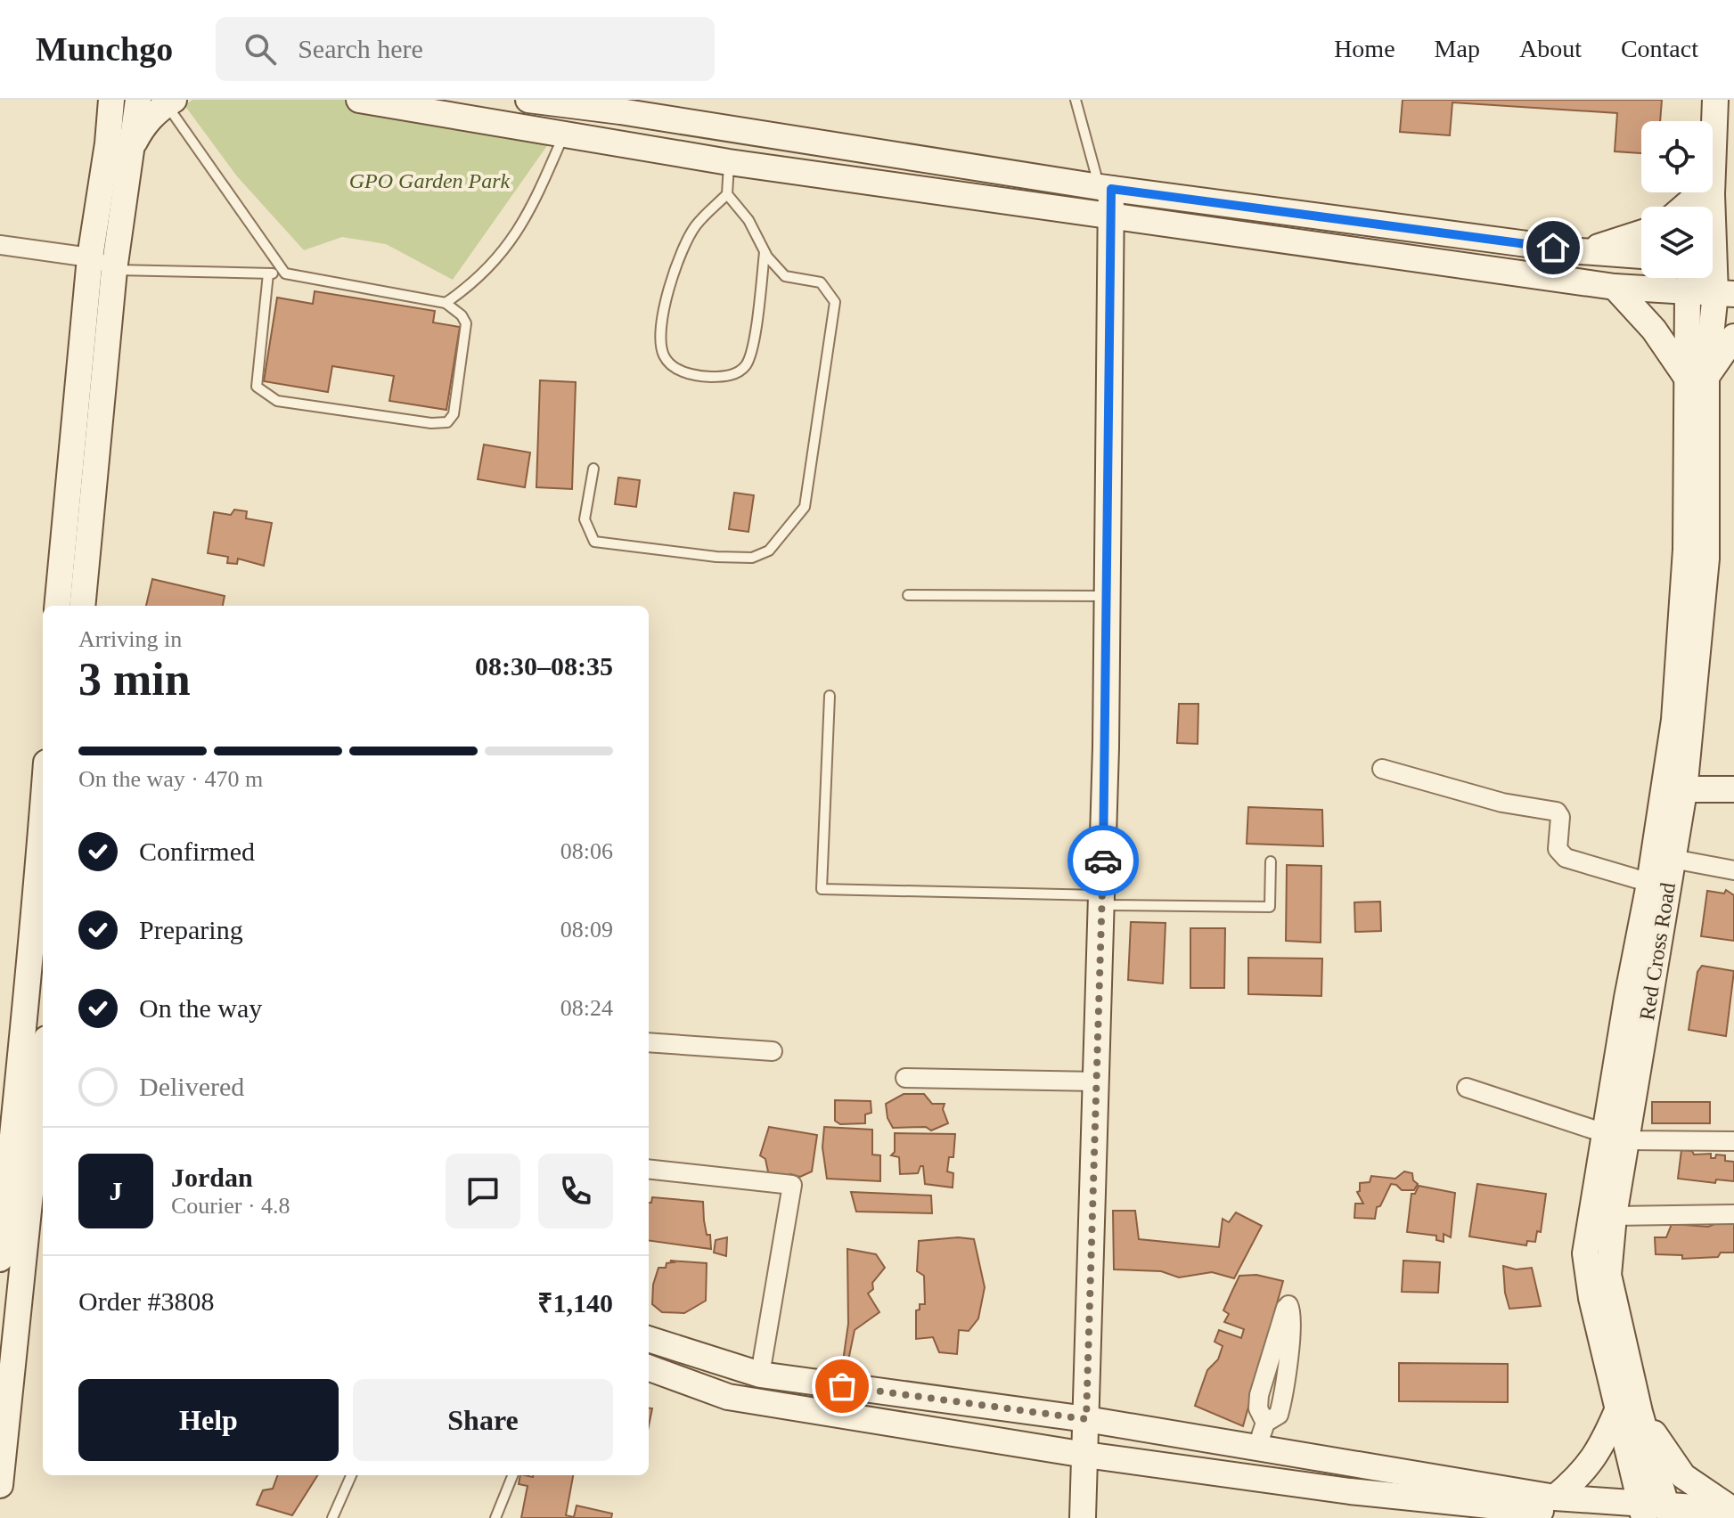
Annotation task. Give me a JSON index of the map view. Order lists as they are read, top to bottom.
{
  "streets": {
    "street": ["Red Cross Road"]
  },
  "parks": ["GPO Garden Park"],
  "page": {
    "header": "Munchgo",
    "search": "Search here",
    "nav": [
      "Home",
      "Map",
      "About",
      "Contact"
    ],
    "heading": ["3 min", "Arriving in", "08:30–08:35"],
    "panel": [
      "Jordan",
      "Courier · 4.8",
      "Order #3808",
      "₹1,140"
    ],
    "bar": "On the way · 470 m",
    "list": [
      ["Confirmed", "08:06"],
      ["Preparing", "08:09"],
      ["On the way", "08:24"],
      "Delivered"
    ],
    "round": "J",
    "buttons": ["Help", "Share"]
  }
}
